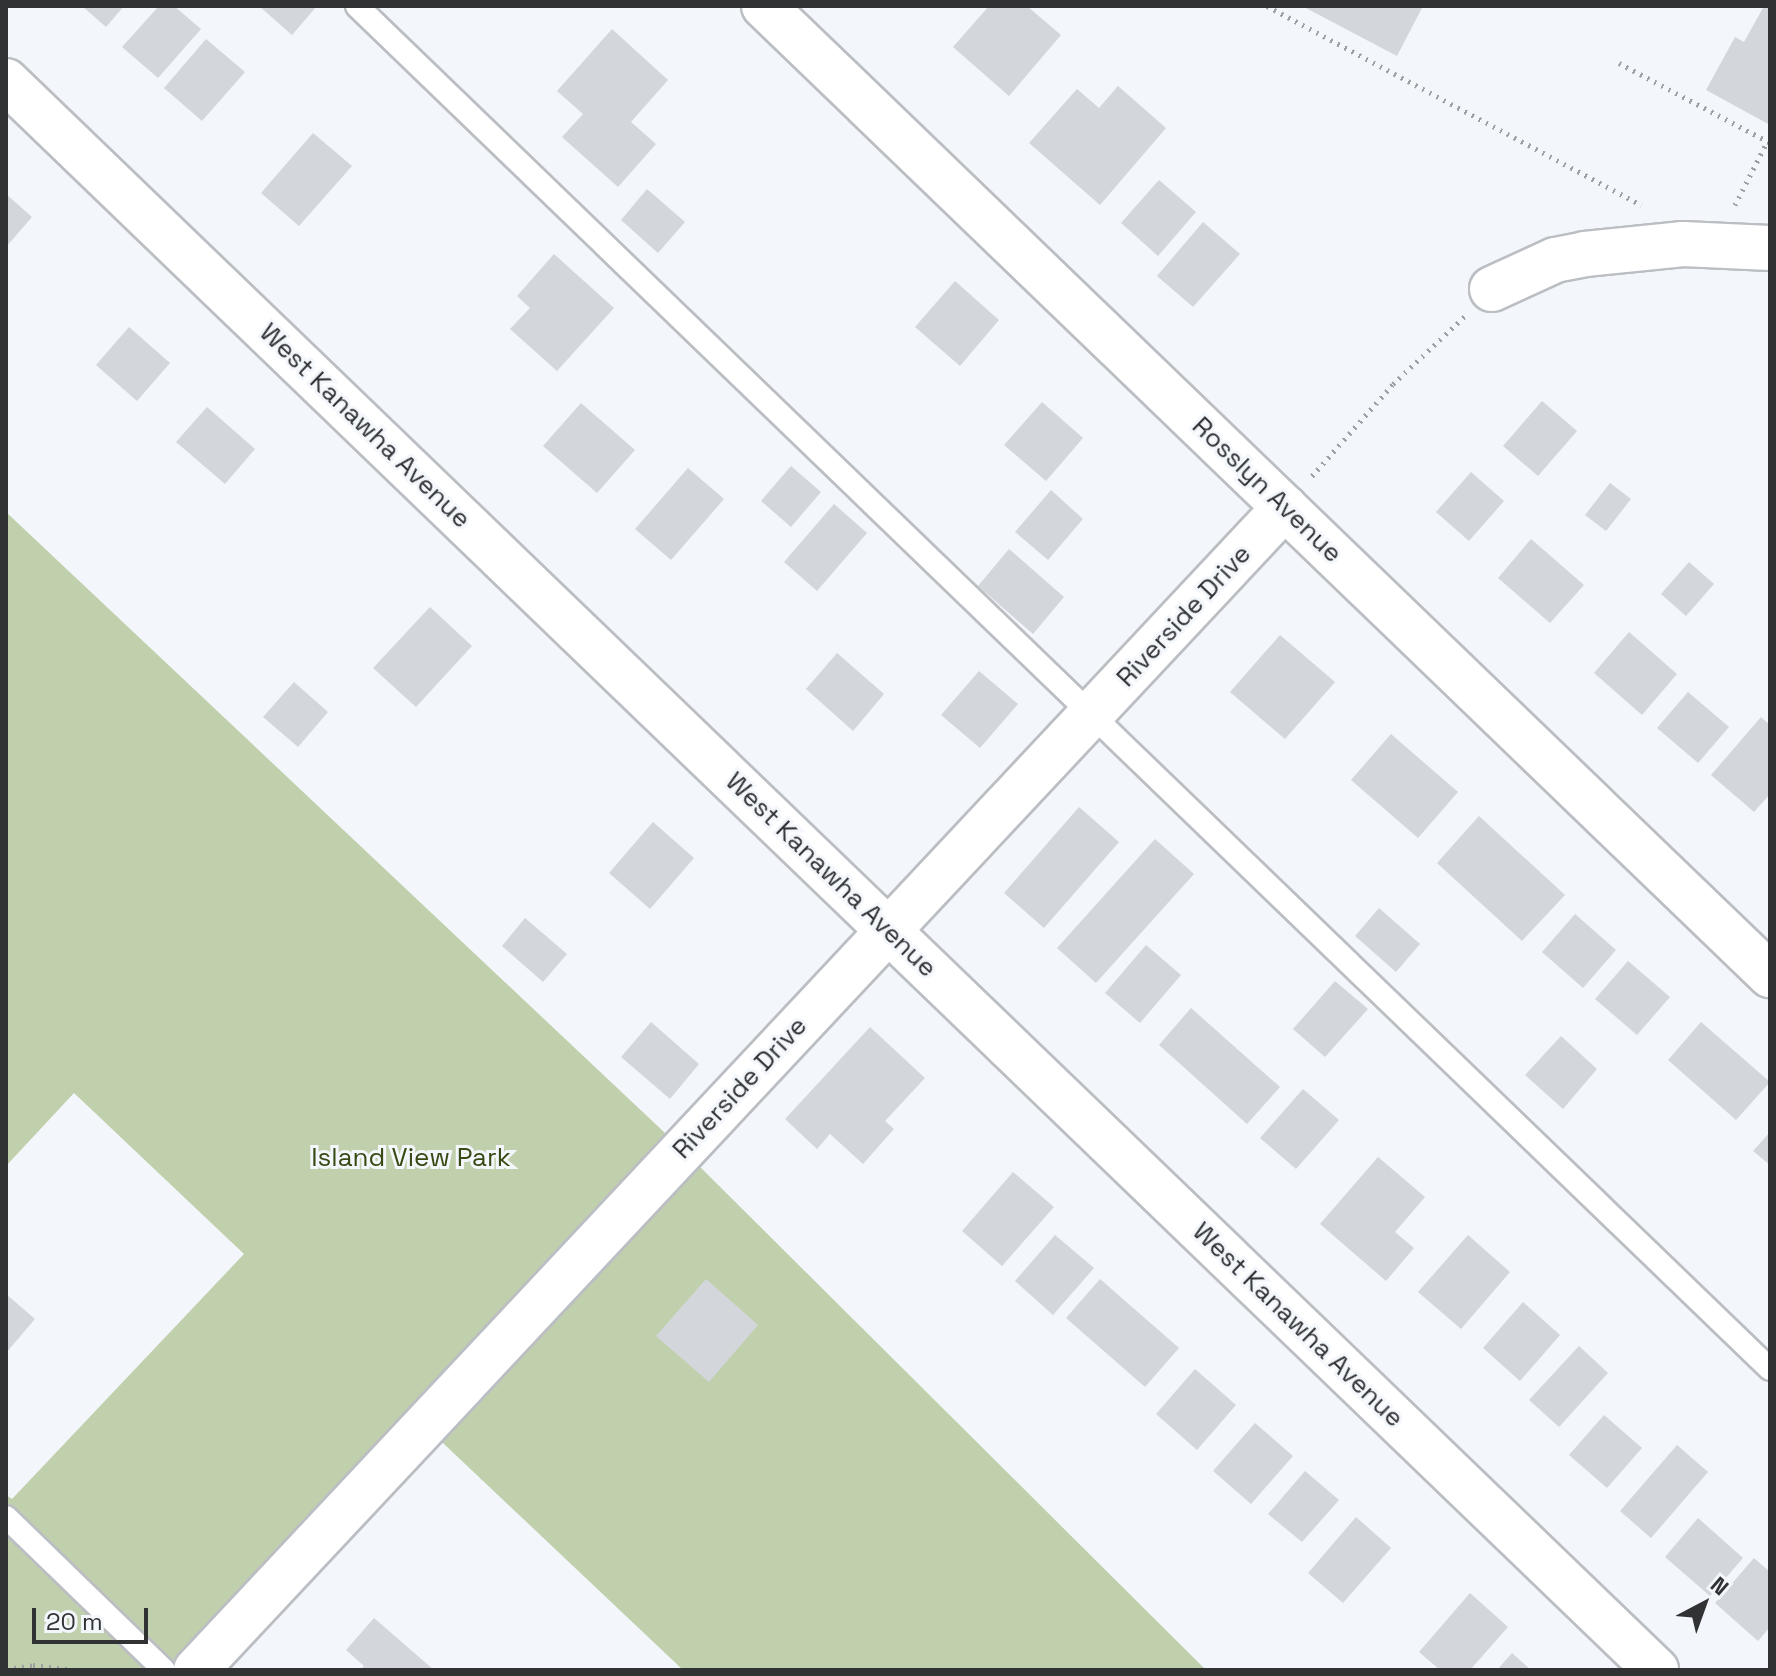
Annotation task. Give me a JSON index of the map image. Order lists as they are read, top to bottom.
{
  "streets": {
    "street": ["West Kanawha Avenue", "Rosslyn Avenue", "Riverside Drive"]
  },
  "crossings": [
    ["West Kanawha Avenue", "Riverside Drive"],
    ["Rosslyn Avenue", "Riverside Drive"]
  ],
  "parks": ["Island View Park"],
  "scale_bar": "20 m",
  "north": "top right"
}
